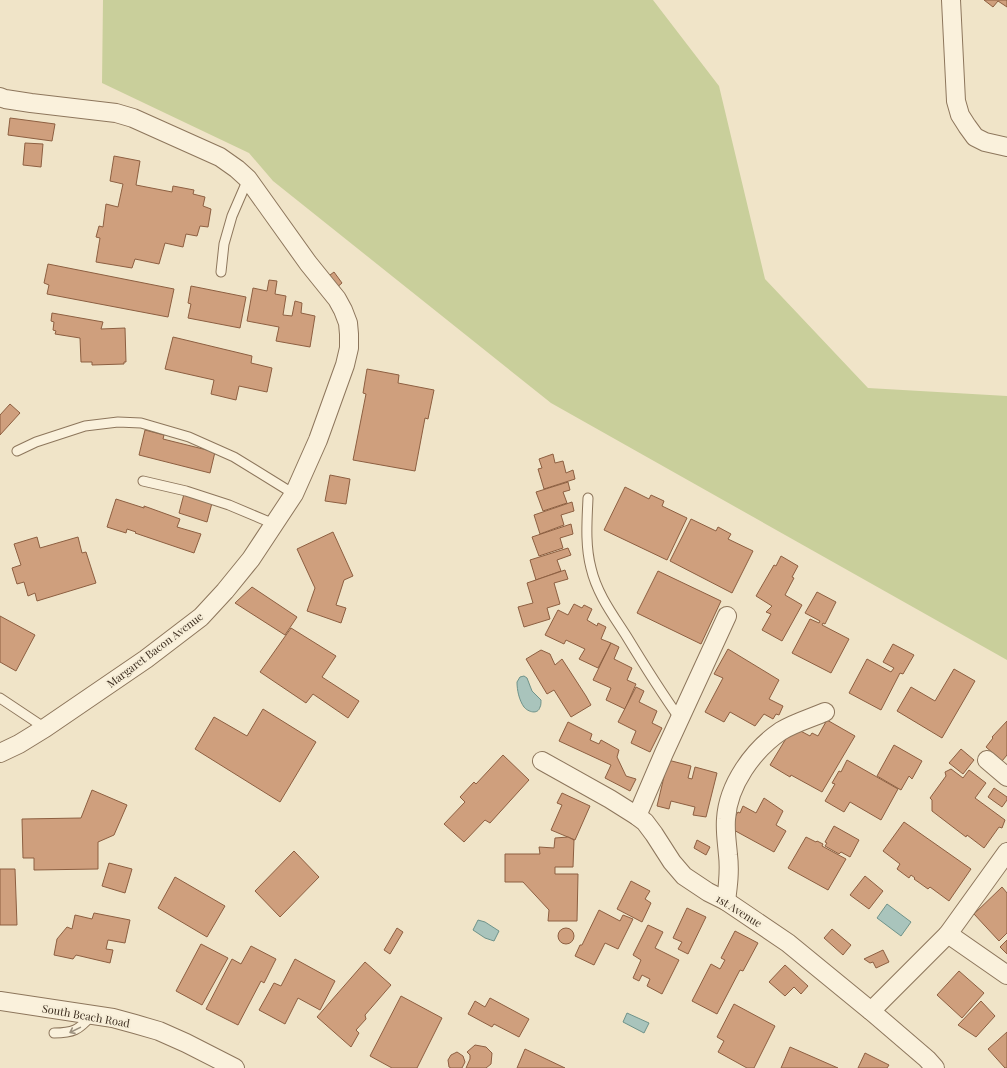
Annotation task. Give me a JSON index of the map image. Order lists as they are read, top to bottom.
{
  "streets": {
    "street": ["Margaret Bacon Avenue", "1st Avenue", "South Beach Road"]
  }
}
